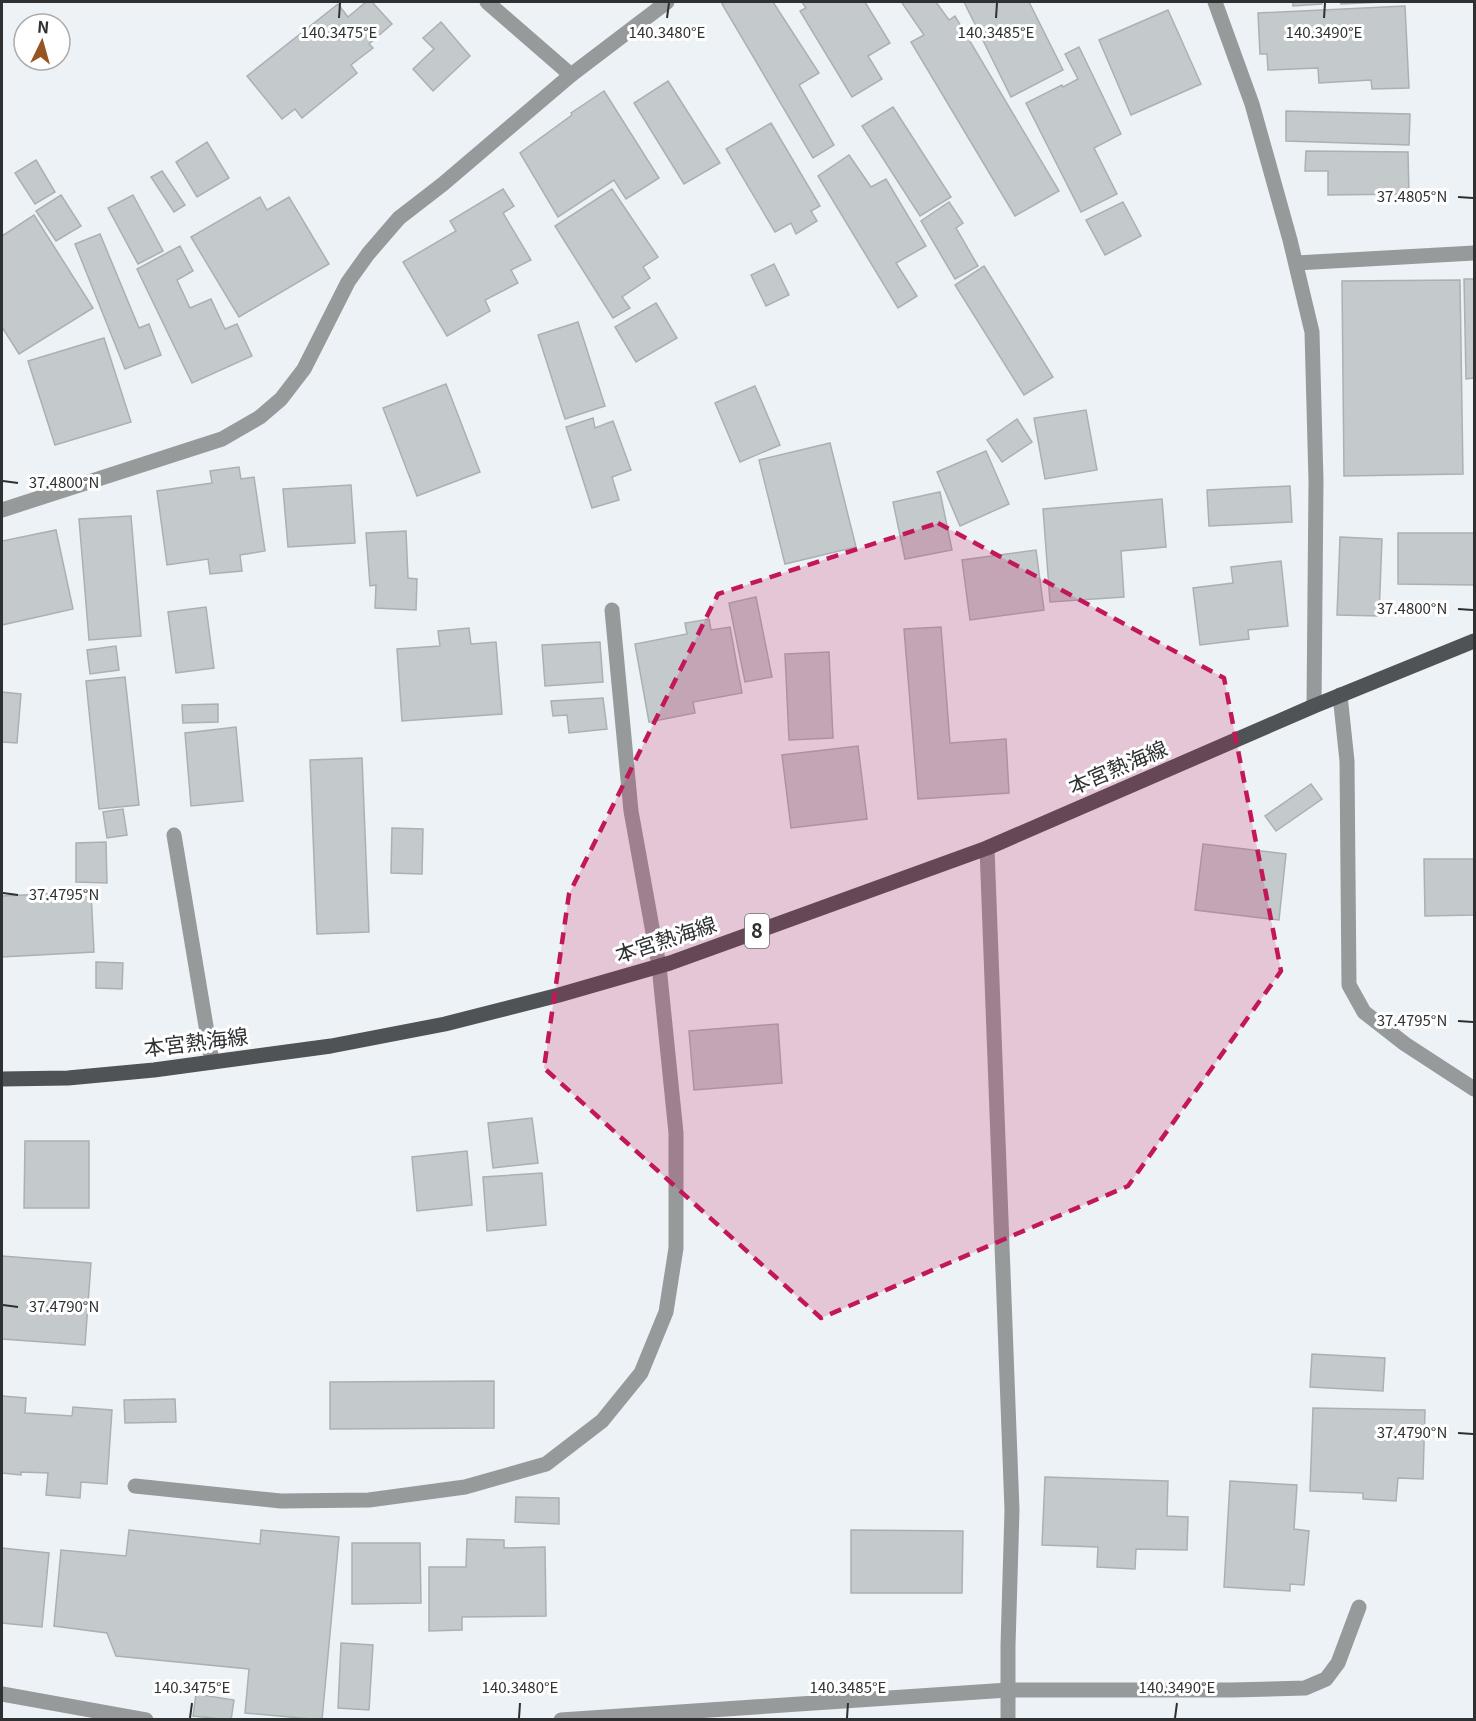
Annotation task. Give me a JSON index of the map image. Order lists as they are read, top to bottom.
{
  "streets": {
    "main road": ["本宮熱海線", "8"]
  },
  "north": "top",
  "coordinates": [
    "140.3475°E",
    "140.3480°E",
    "140.3485°E",
    "140.3490°E",
    "37.4805°N",
    "37.4800°N",
    "37.4795°N",
    "37.4790°N"
  ]
}
